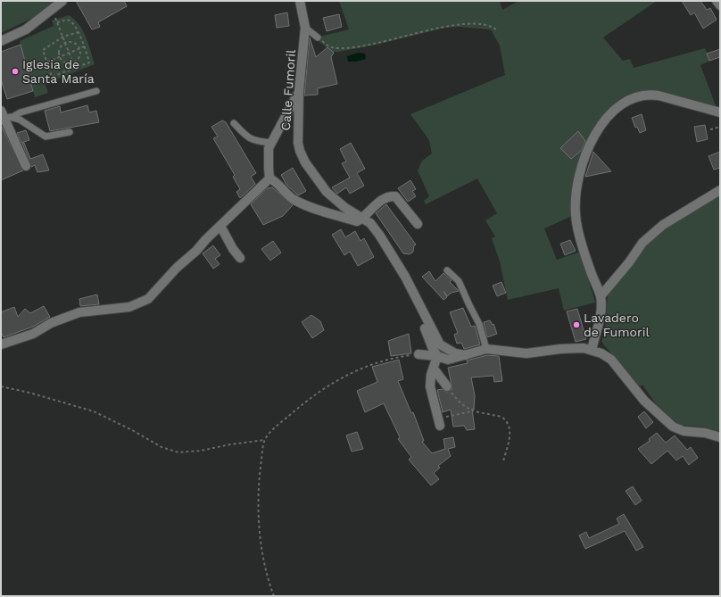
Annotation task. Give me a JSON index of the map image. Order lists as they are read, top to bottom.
{
  "streets": {
    "street": ["Calle Fumoril"]
  },
  "places": ["Iglesia de Santa María", "Lavadero de Fumoril"]
}
